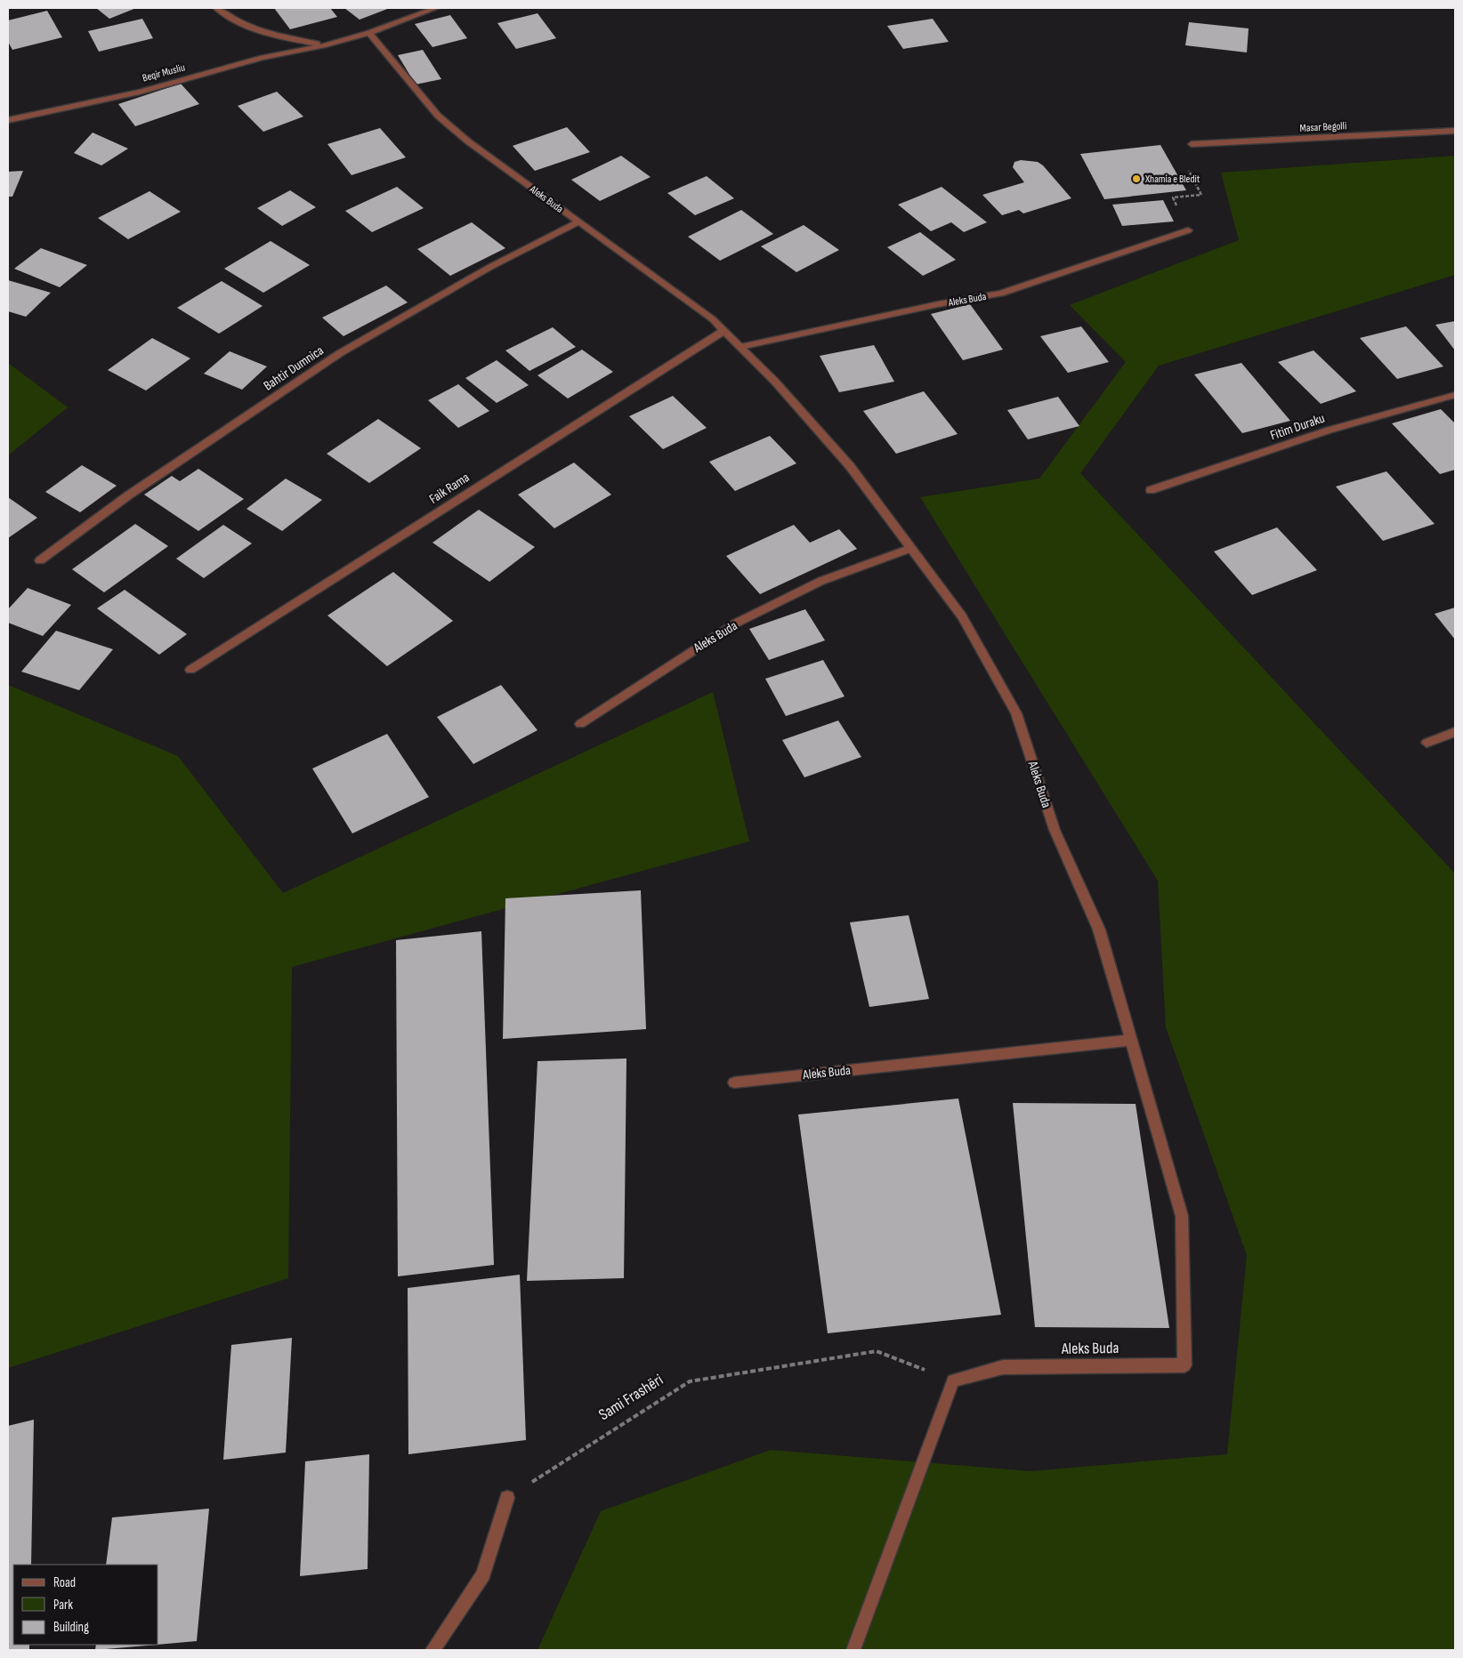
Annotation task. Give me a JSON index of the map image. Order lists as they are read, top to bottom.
{
  "streets": {
    "street": [
      "Beqir Musliu",
      "Masar Begolli",
      "Aleks Buda",
      "Bahtir Dumnica",
      "Fitim Duraku",
      "Faik Rama"
    ],
    "path": ["Sami Frashëri"]
  },
  "crossings": [
    ["Beqir Musliu", "Aleks Buda"],
    ["Aleks Buda", "Bahtir Dumnica"],
    ["Aleks Buda", "Faik Rama"],
    ["Aleks Buda", "Sami Frashëri"]
  ],
  "places": ["Xhamia e Bledit"],
  "legend": ["Road", "Park", "Building"]
}
